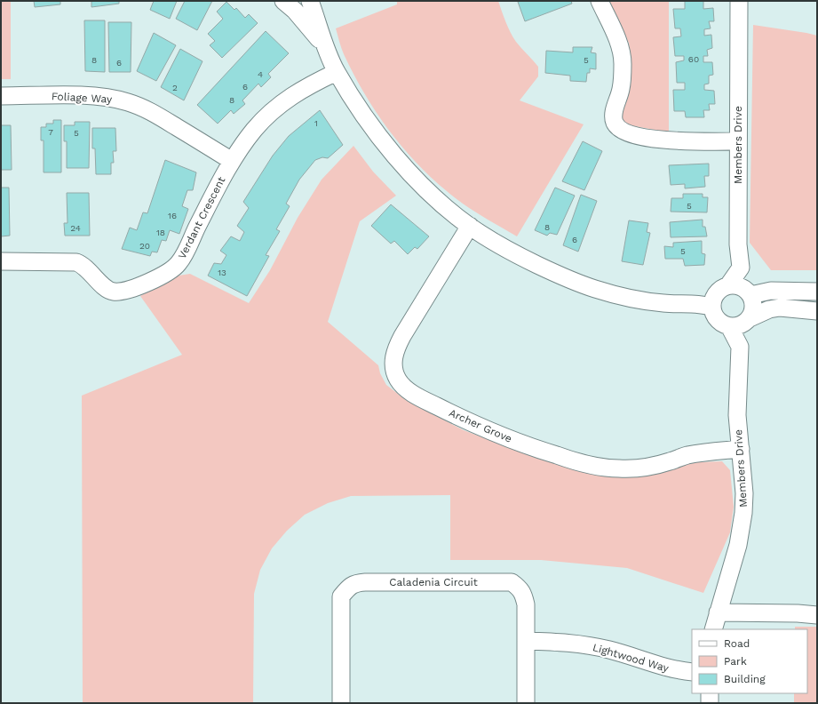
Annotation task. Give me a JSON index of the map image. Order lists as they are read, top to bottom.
{
  "streets": {
    "street": [
      "Foliage Way",
      "Members Drive",
      "Verdant Crescent",
      "Archer Grove",
      "Caladenia Circuit",
      "Lightwood Way"
    ]
  },
  "crossings": [
    ["Foliage Way", "Verdant Crescent"],
    ["Members Drive", "Archer Grove"],
    ["Caladenia Circuit", "Lightwood Way"]
  ],
  "house_numbers": [
    "60",
    "8",
    "5",
    "6",
    "4",
    "6",
    "2",
    "8",
    "1",
    "7",
    "5",
    "5",
    "16",
    "8",
    "24",
    "18",
    "6",
    "20",
    "5",
    "13"
  ],
  "legend": ["Road", "Park", "Building"]
}
